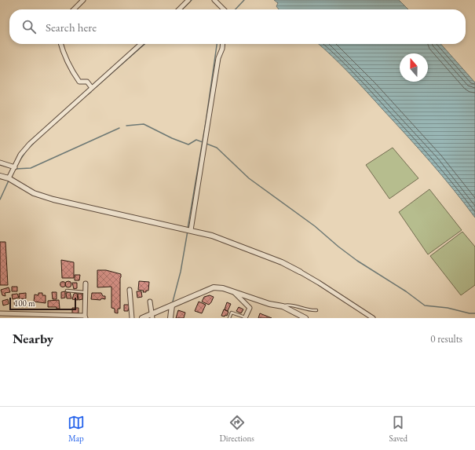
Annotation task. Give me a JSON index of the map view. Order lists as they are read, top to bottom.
{
  "scale_bar": "100 m",
  "north": "top",
  "page": {
    "search": "Search here",
    "scale": "100 m",
    "heading": ["Nearby", "0 results"],
    "nav": ["Map", "Directions", "Saved"]
  }
}
